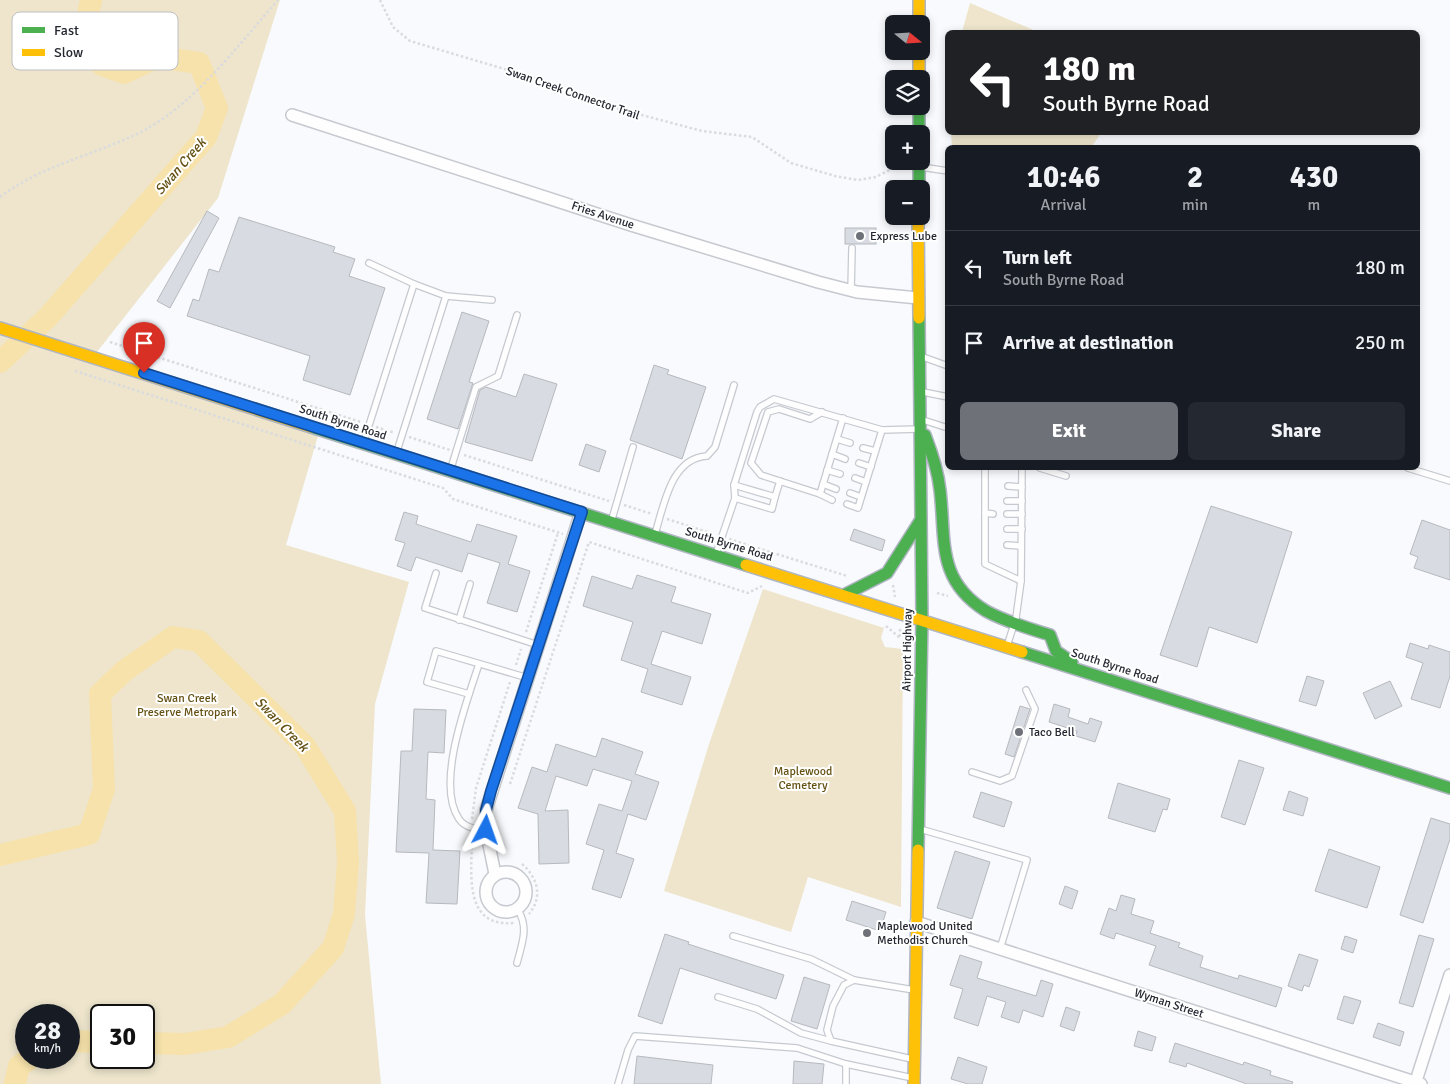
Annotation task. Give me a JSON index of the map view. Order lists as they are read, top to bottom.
{
  "streets": {
    "main road": ["South Byrne Road", "Airport Highway"],
    "street": ["Fries Avenue", "Wyman Street"],
    "path": ["Swan Creek Connector Trail"]
  },
  "crossings": [
    ["Fries Avenue", "Airport Highway"],
    ["South Byrne Road", "Airport Highway"],
    ["Airport Highway", "Wyman Street"]
  ],
  "water": ["Swan Creek"],
  "parks": ["Swan Creek Preserve Metropark", "Maplewood Cemetery"],
  "places": ["Express Lube", "Taco Bell", "Maplewood United Methodist Church"],
  "legend": ["Fast", "Slow"],
  "north": "right",
  "page": {
    "map_buttons": ["+", "−"],
    "turn": ["180 m", "South Byrne Road"],
    "eta": [
      "10:46",
      "Arrival",
      "2",
      "min",
      "430",
      "m"
    ],
    "list": [
      {
        "name": "Turn left",
        "note": "South Byrne Road",
        "value": "180 m"
      },
      {
        "name": "Arrive at destination",
        "value": "250 m"
      }
    ],
    "buttons": ["Exit", "Share"],
    "speed": "28 km/h",
    "limit": "30"
  }
}
